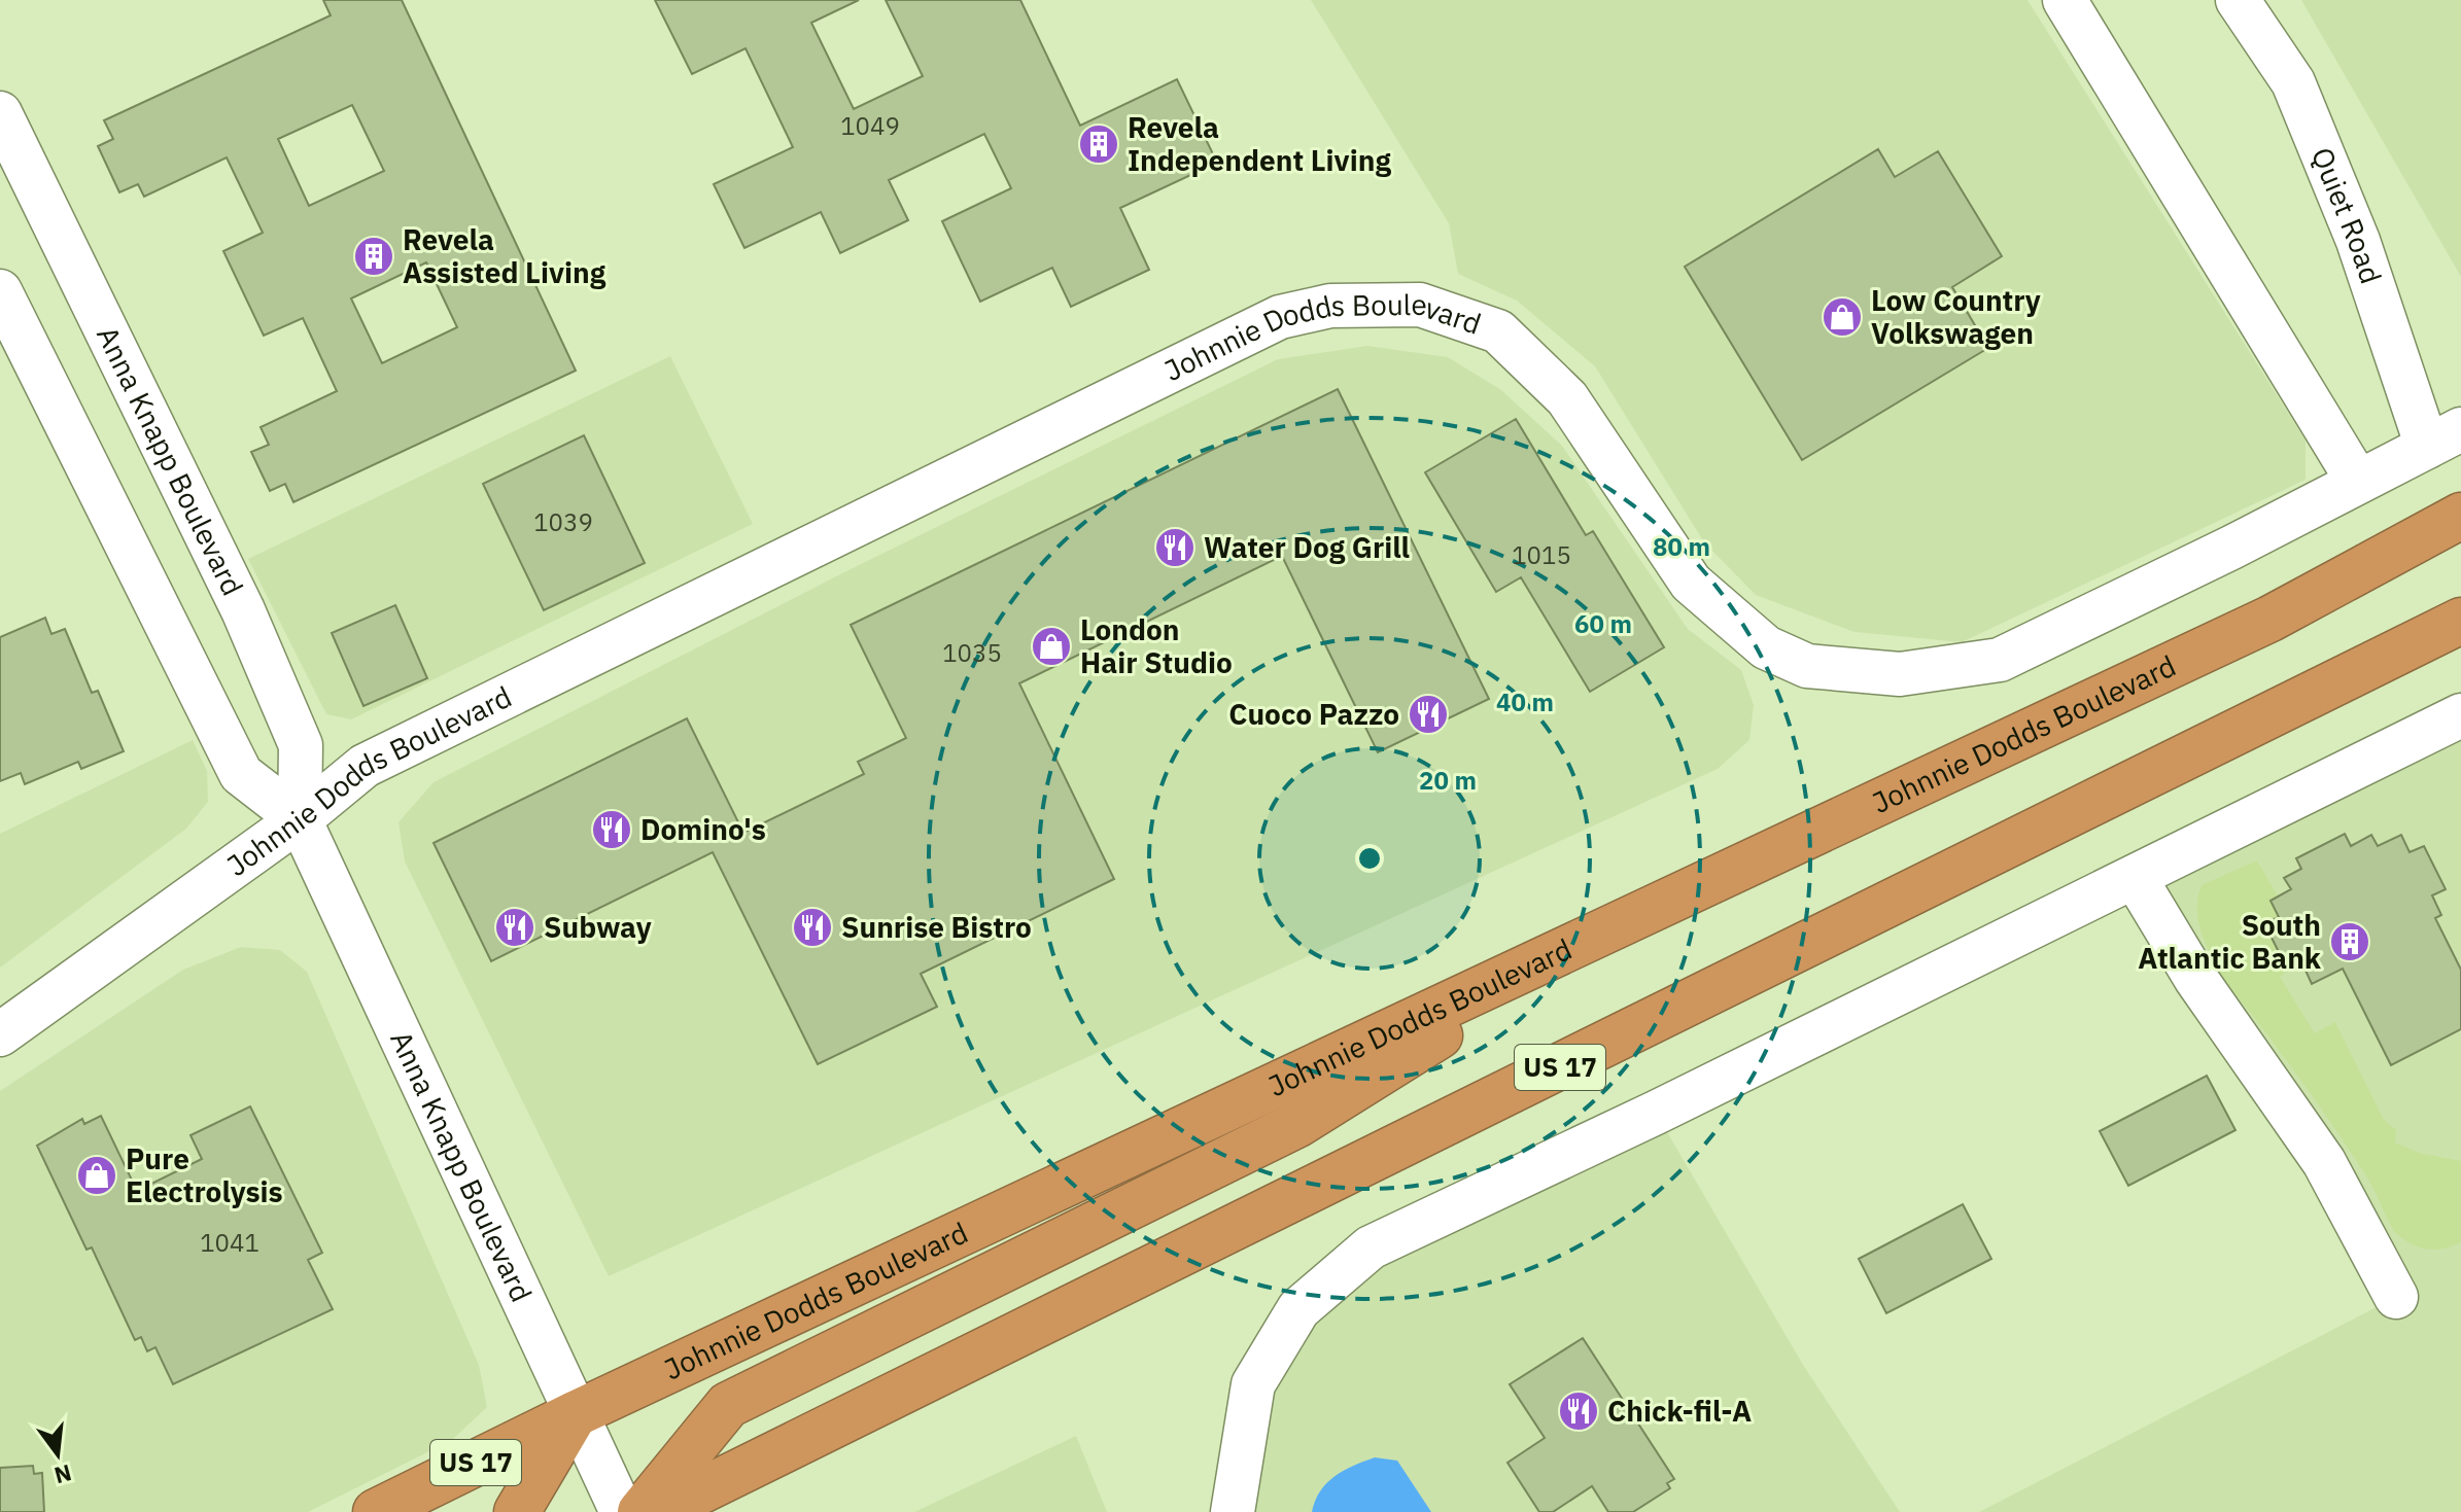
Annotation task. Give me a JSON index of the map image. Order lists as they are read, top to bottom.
{
  "streets": {
    "highway": ["Johnnie Dodds Boulevard", "US 17"],
    "street": ["Quiet Road", "Anna Knapp Boulevard"]
  },
  "crossings": [
    ["Quiet Road", "Johnnie Dodds Boulevard"],
    ["Johnnie Dodds Boulevard", "Anna Knapp Boulevard"]
  ],
  "places": {
    "building": ["Revela Independent Living", "Revela Assisted Living", "South Atlantic Bank"],
    "shop": ["Low Country Volkswagen", "London Hair Studio", "Pure Electrolysis"],
    "restaurant": [
      "Water Dog Grill",
      "Cuoco Pazzo",
      "Domino's",
      "Subway",
      "Sunrise Bistro",
      "Chick-fil-A"
    ]
  },
  "house_numbers": [
    "1049",
    "1039",
    "1015",
    "1035",
    "1041"
  ],
  "north": "bottom",
  "rings": [
    "80 m",
    "60 m",
    "40 m",
    "20 m"
  ]
}
